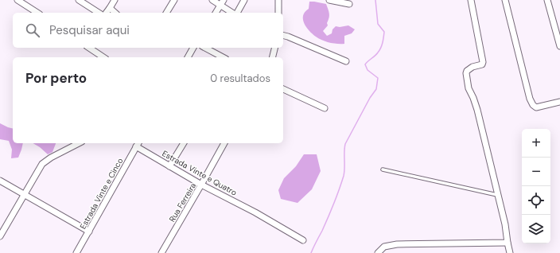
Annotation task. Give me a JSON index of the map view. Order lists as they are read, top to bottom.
{
  "streets": {
    "street": ["Estrada Vinte e Quatro", "Estrada Vinte e Cinco", "Rua Ferreira"]
  },
  "crossings": [
    ["Estrada Vinte e Quatro", "Estrada Vinte e Cinco"],
    ["Estrada Vinte e Quatro", "Rua Ferreira"]
  ],
  "page": {
    "search": "Pesquisar aqui",
    "heading": ["Por perto", "0 resultados"],
    "map_buttons": ["+", "−"]
  }
}
